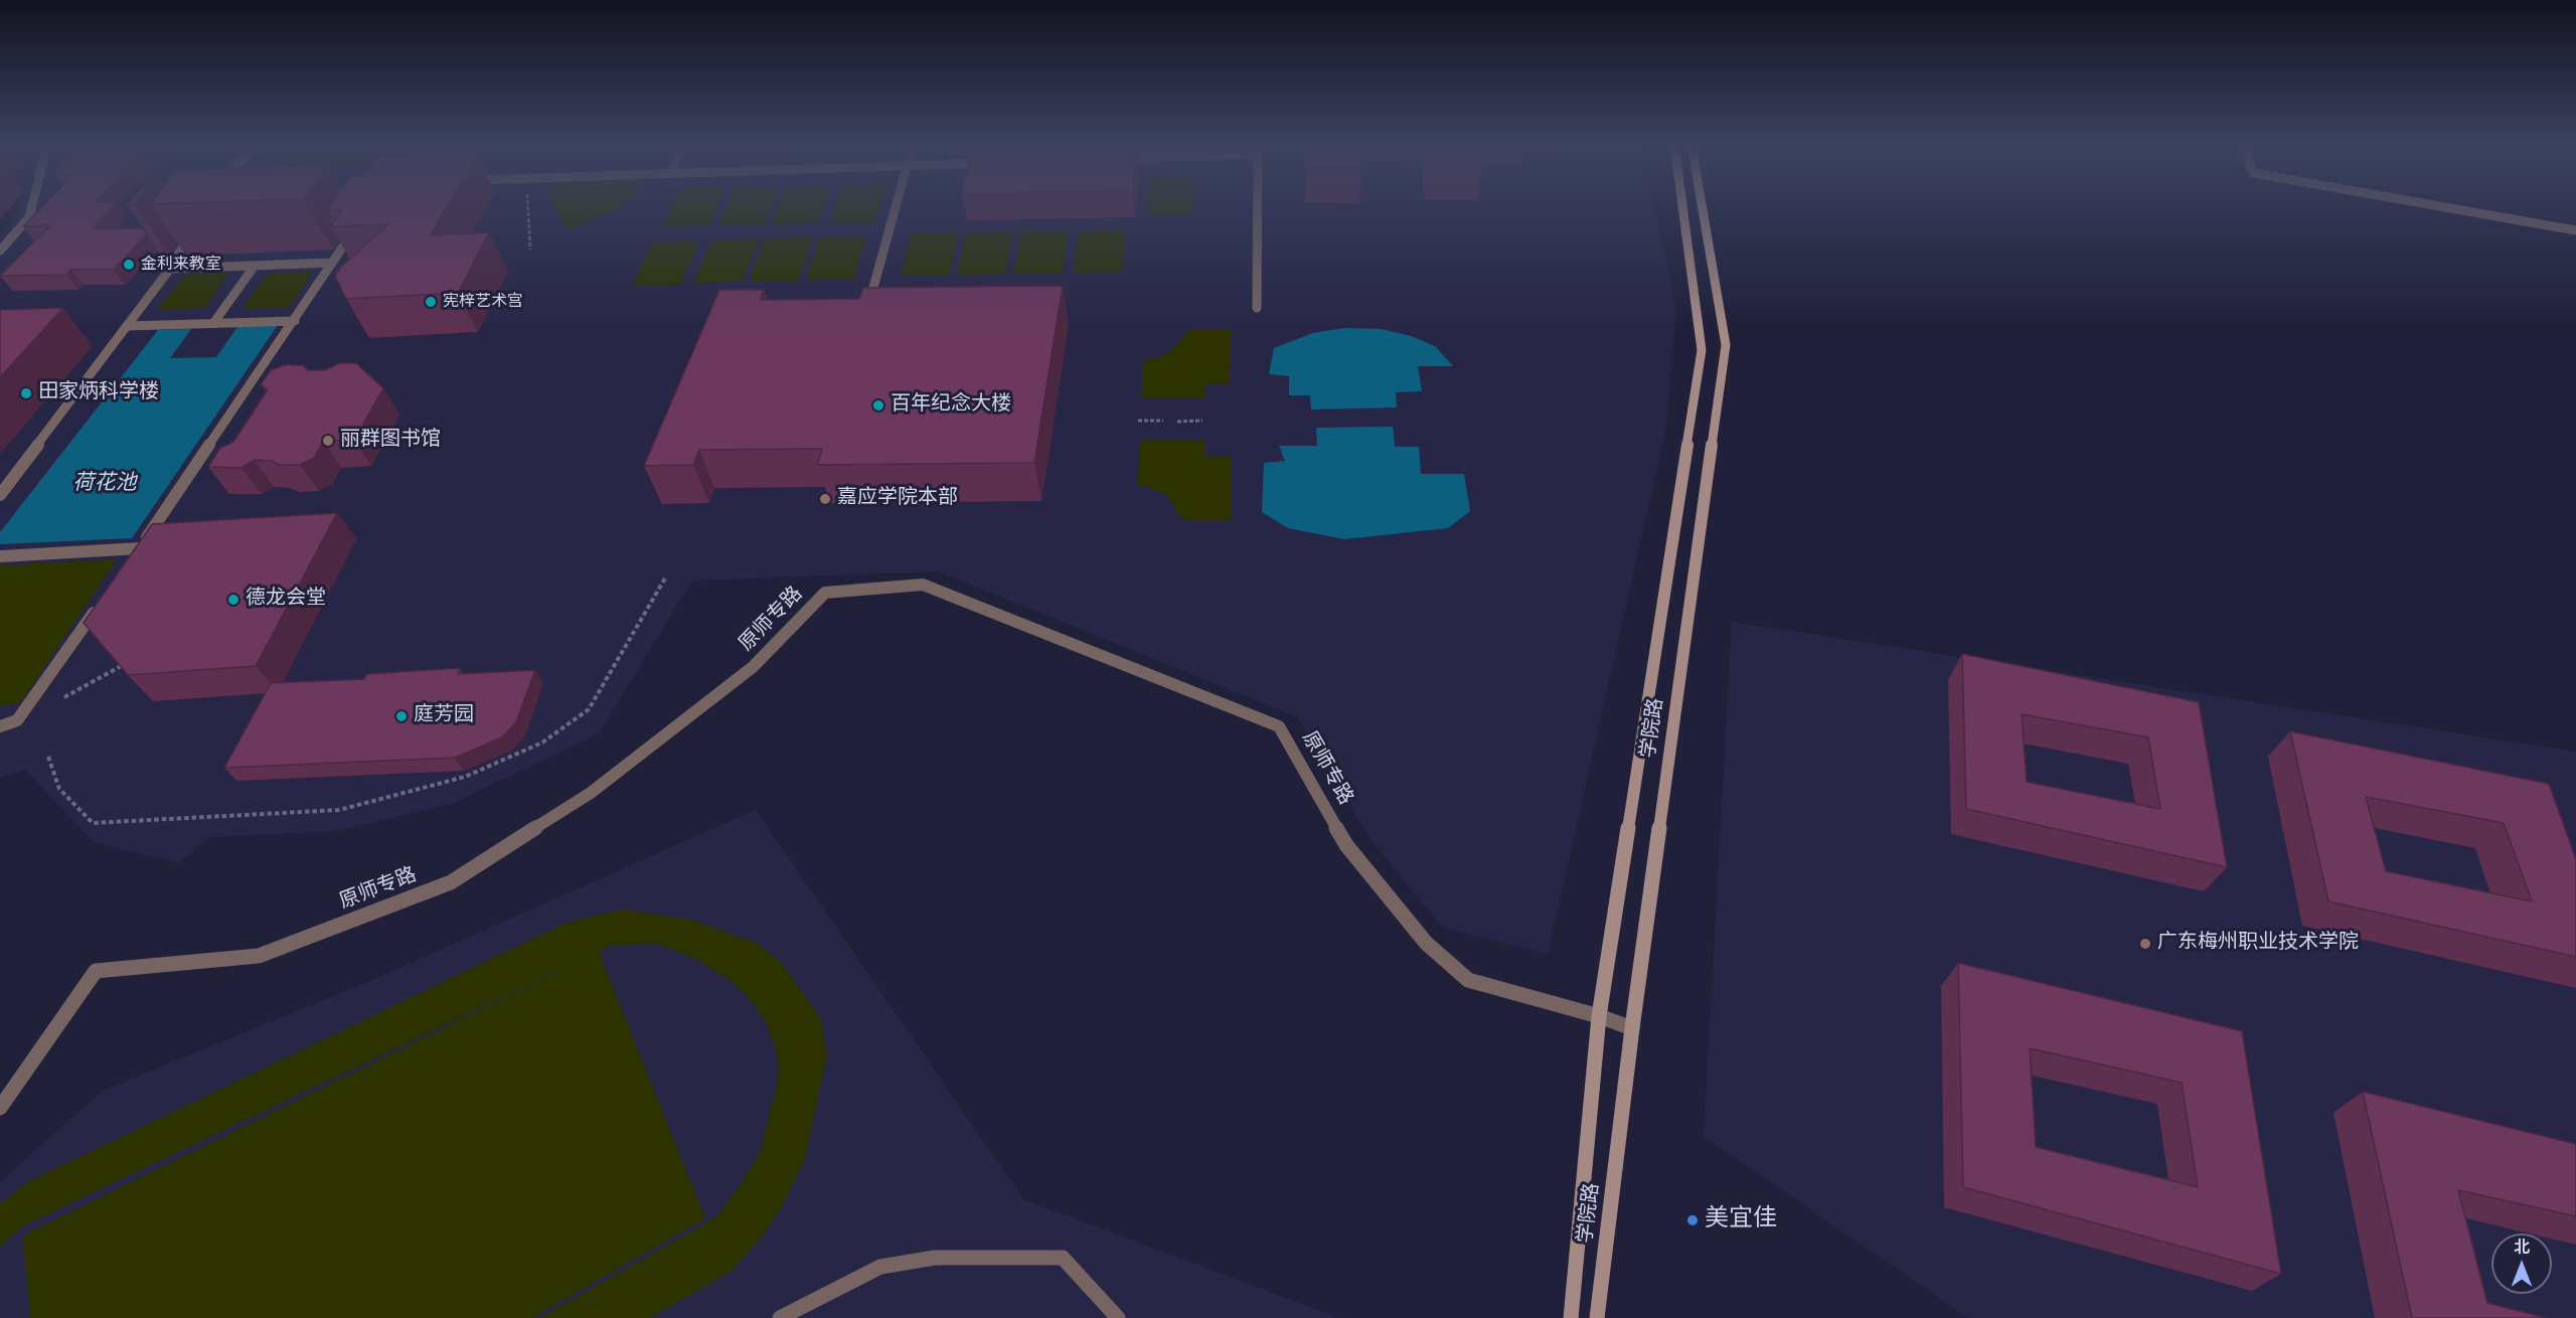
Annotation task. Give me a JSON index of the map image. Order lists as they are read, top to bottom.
{
  "streets": {
    "street": ["原师专路", "学院路"]
  },
  "crossings": [
    ["原师专路", "学院路"]
  ],
  "water": ["荷花池"],
  "places": [
    "金利来教室",
    "宪梓艺术宫",
    "田家炳科学楼",
    "百年纪念大楼",
    "丽群图书馆",
    "嘉应学院本部",
    "德龙会堂",
    "庭芳园",
    "广东梅州职业技术学院",
    "美宜佳"
  ],
  "north": "top"
}
